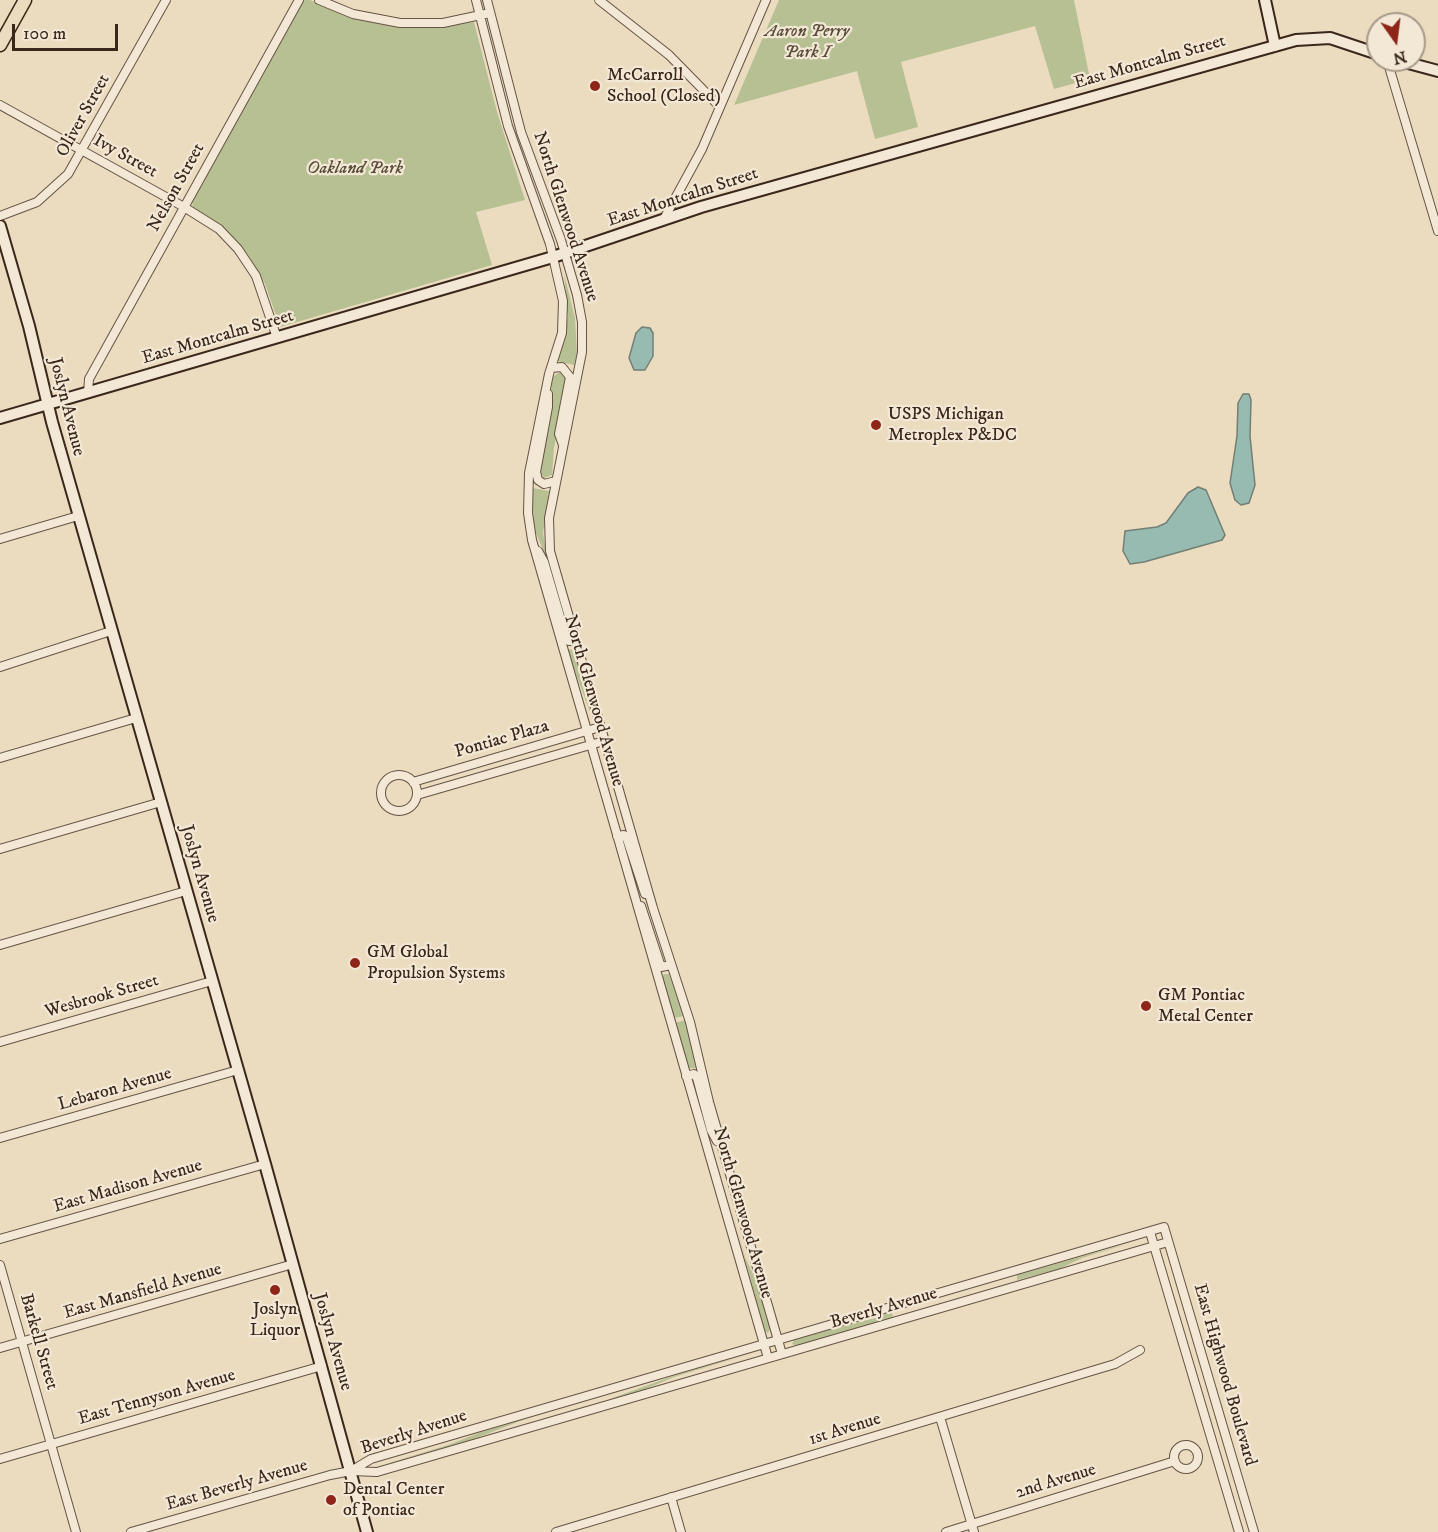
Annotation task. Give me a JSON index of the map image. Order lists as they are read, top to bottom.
{
  "streets": {
    "main road": ["East Montcalm Street", "Joslyn Avenue"],
    "street": [
      "Oliver Street",
      "Ivy Street",
      "Nelson Street",
      "North Glenwood Avenue",
      "Pontiac Plaza",
      "Wesbrook Street",
      "Lebaron Avenue",
      "East Madison Avenue",
      "East Mansfield Avenue",
      "Beverly Avenue",
      "Barkell Street",
      "East Highwood Boulevard",
      "East Tennyson Avenue",
      "1st Avenue",
      "2nd Avenue",
      "East Beverly Avenue"
    ]
  },
  "crossings": [
    ["East Montcalm Street", "Ivy Street"],
    ["East Montcalm Street", "Nelson Street"],
    ["East Montcalm Street", "North Glenwood Avenue"],
    ["East Montcalm Street", "Joslyn Avenue"],
    ["Oliver Street", "Ivy Street"],
    ["Ivy Street", "Nelson Street"],
    ["North Glenwood Avenue", "Pontiac Plaza"],
    ["North Glenwood Avenue", "Beverly Avenue"],
    ["Joslyn Avenue", "Wesbrook Street"],
    ["Joslyn Avenue", "Lebaron Avenue"],
    ["Joslyn Avenue", "East Madison Avenue"],
    ["Joslyn Avenue", "East Mansfield Avenue"],
    ["Joslyn Avenue", "Beverly Avenue"],
    ["Joslyn Avenue", "East Tennyson Avenue"],
    ["Joslyn Avenue", "East Beverly Avenue"],
    ["East Mansfield Avenue", "Barkell Street"],
    ["Beverly Avenue", "East Highwood Boulevard"],
    ["Beverly Avenue", "East Beverly Avenue"],
    ["Barkell Street", "East Tennyson Avenue"]
  ],
  "parks": ["Aaron Perry Park I", "Oakland Park"],
  "places": [
    "McCarroll School (Closed)",
    "USPS Michigan Metroplex P&DC",
    "GM Global Propulsion Systems",
    "GM Pontiac Metal Center",
    "Joslyn Liquor",
    "Dental Center of Pontiac"
  ],
  "scale_bar": "100 m",
  "north": "bottom"
}
